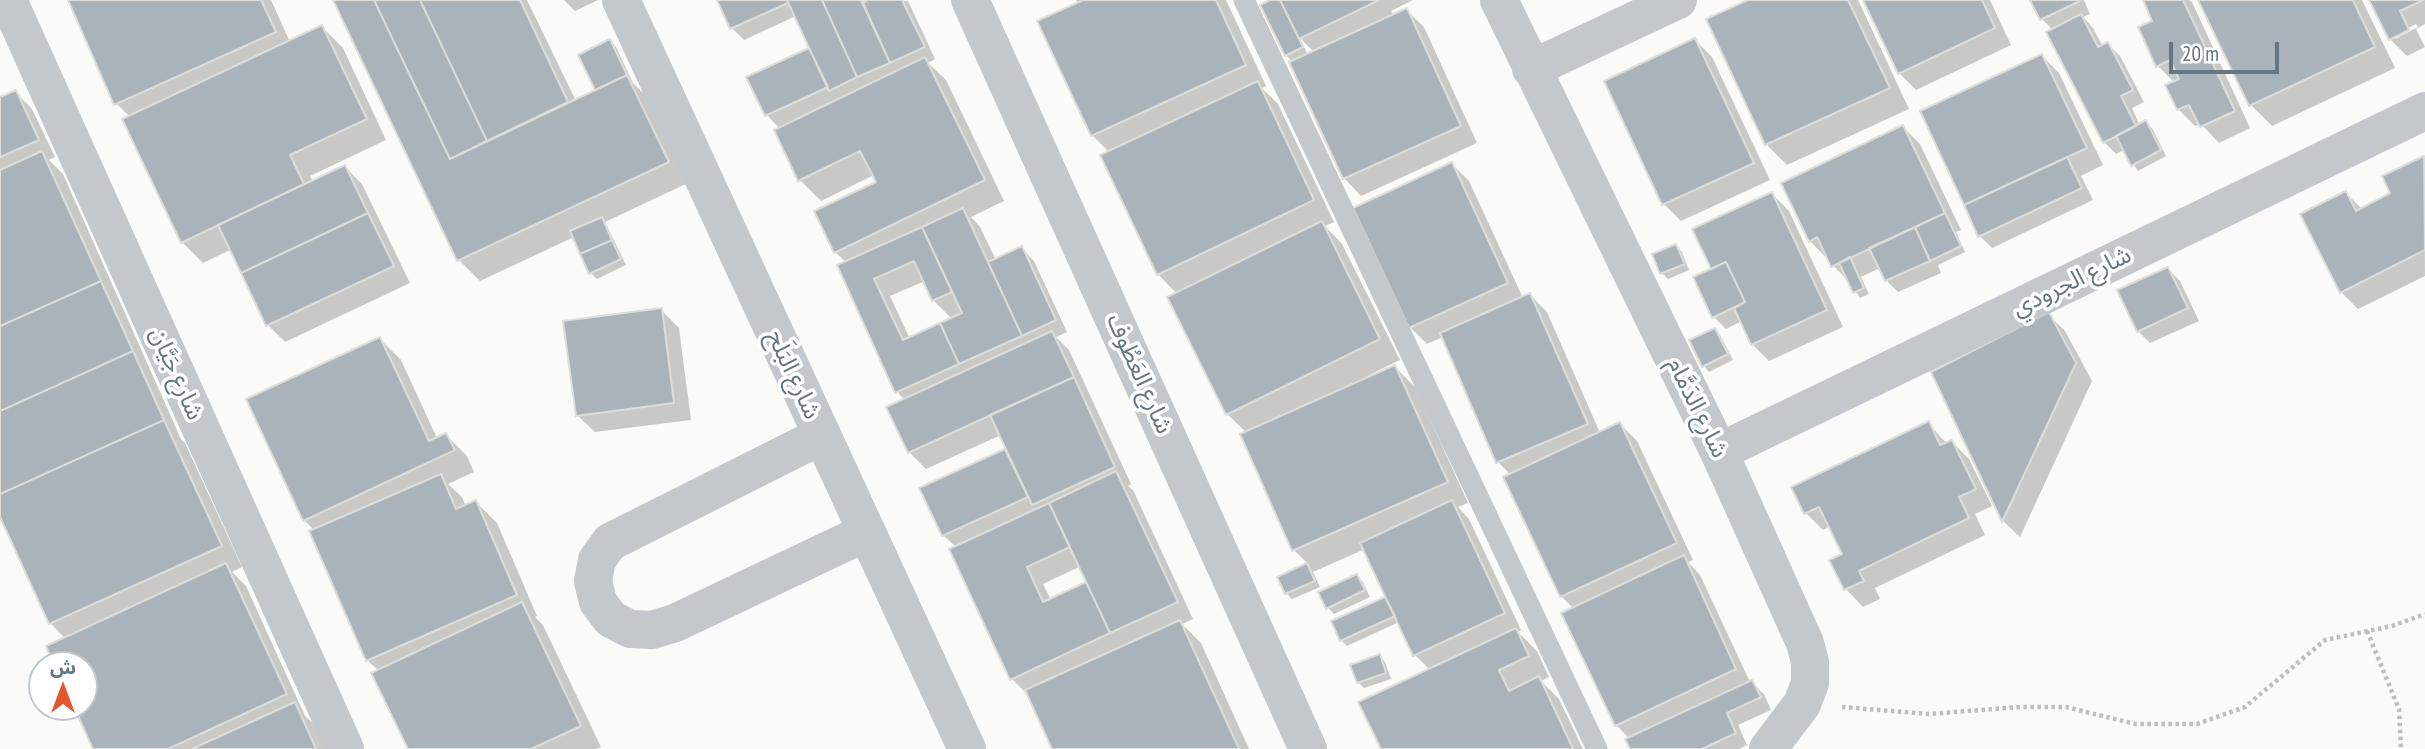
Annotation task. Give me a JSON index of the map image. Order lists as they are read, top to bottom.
{
  "streets": {
    "street": [
      "شارع الجرودي",
      "شارع جَيَّان",
      "شارع العَطُوف",
      "شارع البَلَح",
      "شارع الدَمَّام"
    ]
  },
  "crossings": [
    ["شارع الجرودي", "شارع الدَمَّام"]
  ],
  "scale_bar": "20 m",
  "north": "top"
}
